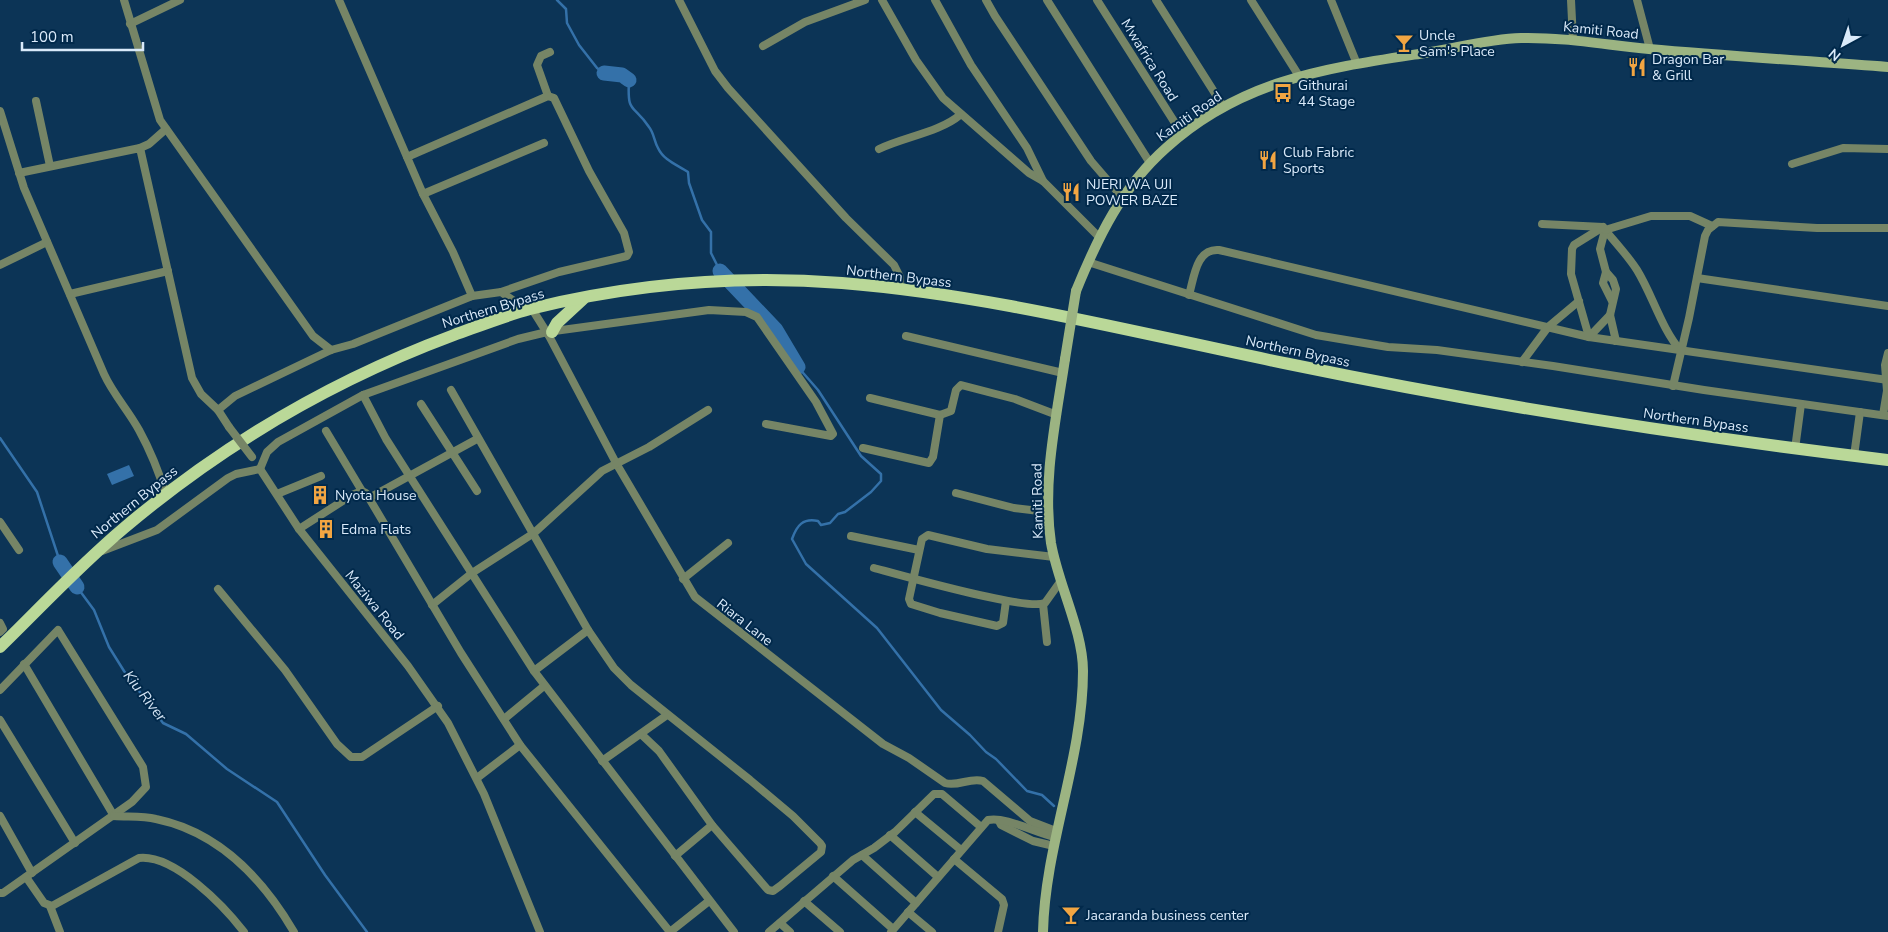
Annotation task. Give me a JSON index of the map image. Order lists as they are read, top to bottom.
{
  "streets": {
    "main road": ["Kamiti Road", "Northern Bypass"],
    "street": ["Mwafrica Road", "Maziwa Road", "Riara Lane"]
  },
  "crossings": [
    ["Kamiti Road", "Mwafrica Road"],
    ["Kamiti Road", "Riara Lane"],
    ["Northern Bypass", "Riara Lane"]
  ],
  "water": ["Kiu River"],
  "places": {
    "bar": ["Uncle Sam's Place", "Jacaranda business center"],
    "restaurant": ["Dragon Bar & Grill", "Club Fabric Sports", "NJERI WA UJI POWER BAZE"],
    "bus stop": ["Githurai 44 Stage"],
    "building": ["Nyota House", "Edma Flats"]
  },
  "scale_bar": "100 m",
  "north": "bottom left"
}
